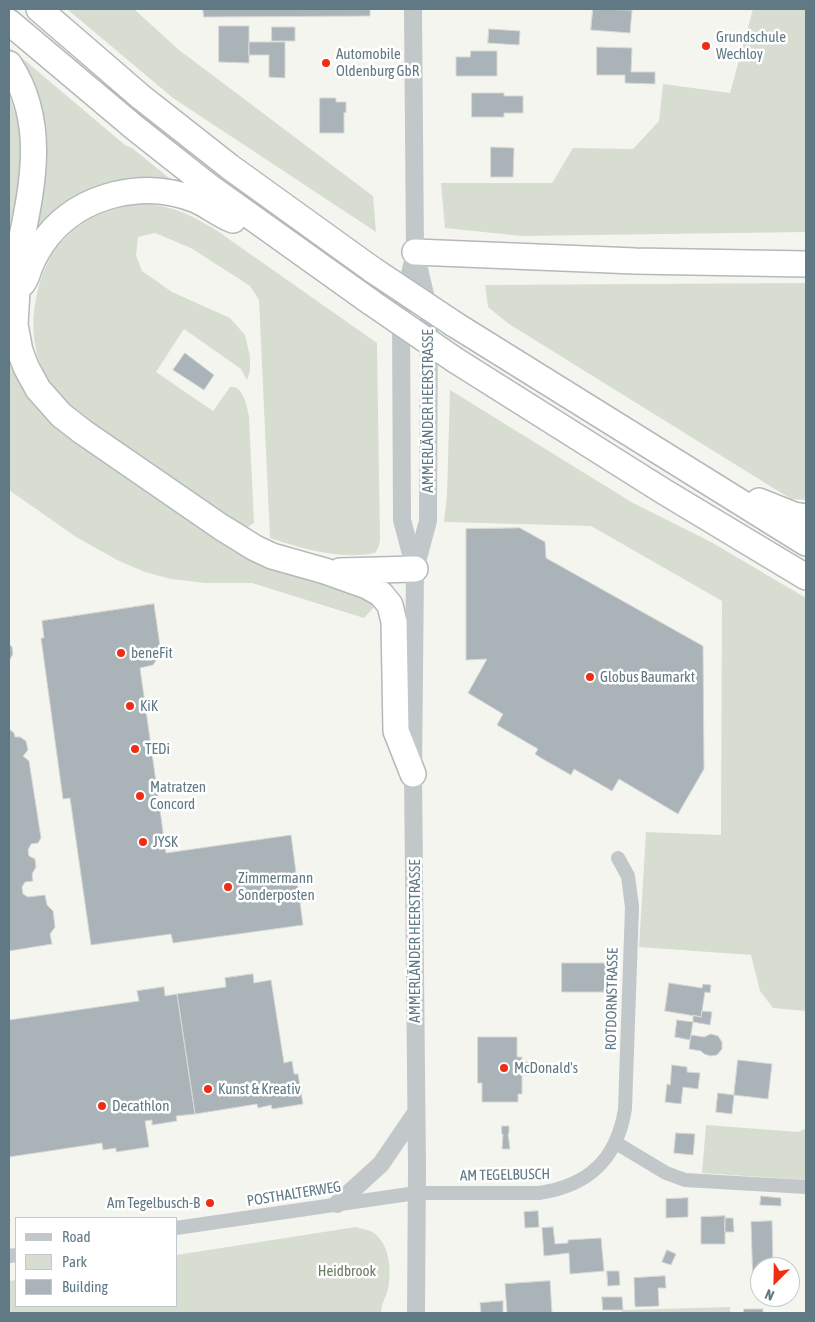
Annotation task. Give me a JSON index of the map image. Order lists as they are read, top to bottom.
{
  "streets": {
    "street": [
      "AMMERLÄNDER HEERSTRASSE",
      "ROTDORNSTRASSE",
      "AM TEGELBUSCH",
      "POSTHALTERWEG"
    ]
  },
  "crossings": [
    ["AMMERLÄNDER HEERSTRASSE", "AM TEGELBUSCH"],
    ["AMMERLÄNDER HEERSTRASSE", "POSTHALTERWEG"],
    ["ROTDORNSTRASSE", "AM TEGELBUSCH"],
    ["AM TEGELBUSCH", "POSTHALTERWEG"]
  ],
  "parks": ["Heidbrook"],
  "places": [
    "Grundschule Wechloy",
    "Automobile Oldenburg GbR",
    "beneFit",
    "Globus Baumarkt",
    "KiK",
    "TEDi",
    "Matratzen Concord",
    "JYSK",
    "Zimmermann Sonderposten",
    "McDonald's",
    "Kunst & Kreativ",
    "Decathlon",
    "Am Tegelbusch-B"
  ],
  "legend": ["Road", "Park", "Building"],
  "north": "bottom left"
}
